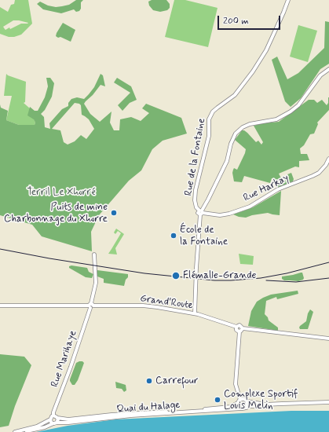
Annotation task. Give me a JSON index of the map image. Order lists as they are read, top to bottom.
{
  "streets": {
    "street": [
      "Rue de la Fontaine",
      "Rue Harkay",
      "Grand'Route",
      "Rue Marihaye",
      "Quai du Halage"
    ]
  },
  "crossings": [
    ["Rue de la Fontaine", "Rue Harkay"],
    ["Grand'Route", "Rue Marihaye"],
    ["Rue Marihaye", "Quai du Halage"]
  ],
  "parks": ["Terril Le Xhorré"],
  "places": [
    "Puits de mine Charbonnage du Xhorre",
    "École de la Fontaine",
    "Flémalle-Grande",
    "Carrefour",
    "Complexe Sportif Louis Melin"
  ],
  "scale_bar": "200 m"
}
